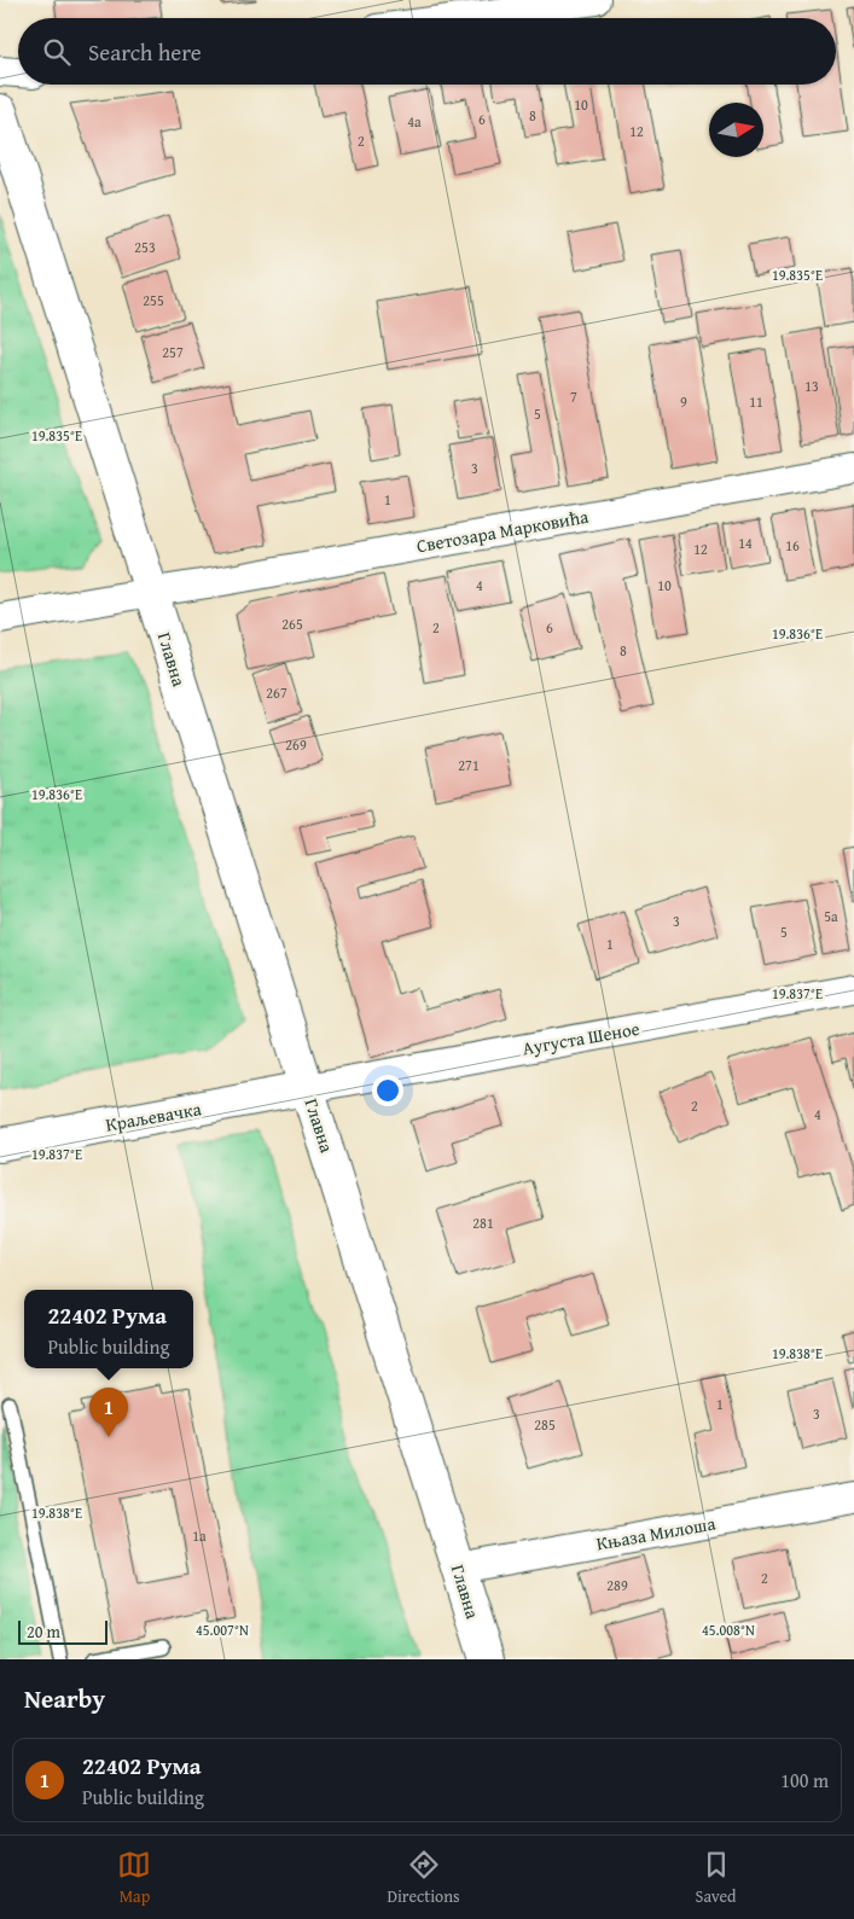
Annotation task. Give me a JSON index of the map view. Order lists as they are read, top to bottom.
{
  "streets": {
    "main road": ["Главна", "Краљевачка"],
    "street": ["Светозара Марковића", "Аугуста Шеное", "Књаза Милоша"]
  },
  "crossings": [
    ["Светозара Марковића", "Главна"],
    ["Главна", "Аугуста Шеное"],
    ["Главна", "Краљевачка"],
    ["Главна", "Књаза Милоша"],
    ["Аугуста Шеное", "Краљевачка"]
  ],
  "house_numbers": [
    "10",
    "8",
    "6",
    "4a",
    "12",
    "2",
    "253",
    "255",
    "257",
    "13",
    "7",
    "9",
    "11",
    "5",
    "3",
    "1",
    "14",
    "16",
    "12",
    "4",
    "10",
    "265",
    "2",
    "6",
    "8",
    "267",
    "269",
    "271",
    "5a",
    "3",
    "5",
    "1",
    "2",
    "4",
    "281",
    "1",
    "3",
    "285",
    "1a",
    "2",
    "289"
  ],
  "scale_bar": "20 m",
  "north": "right",
  "page": {
    "search": "Search here",
    "popup": ["22402 Рума", "Public building"],
    "pins": "1",
    "scale": "20 m",
    "heading": "Nearby",
    "list": [
      {
        "mark": "1",
        "name": "22402 Рума",
        "note": "Public building",
        "value": "100 m"
      }
    ],
    "nav": ["Map", "Directions", "Saved"]
  },
  "coordinates": [
    "19.835°E",
    "19.836°E",
    "19.837°E",
    "19.838°E",
    "45.007°N",
    "45.008°N"
  ]
}
